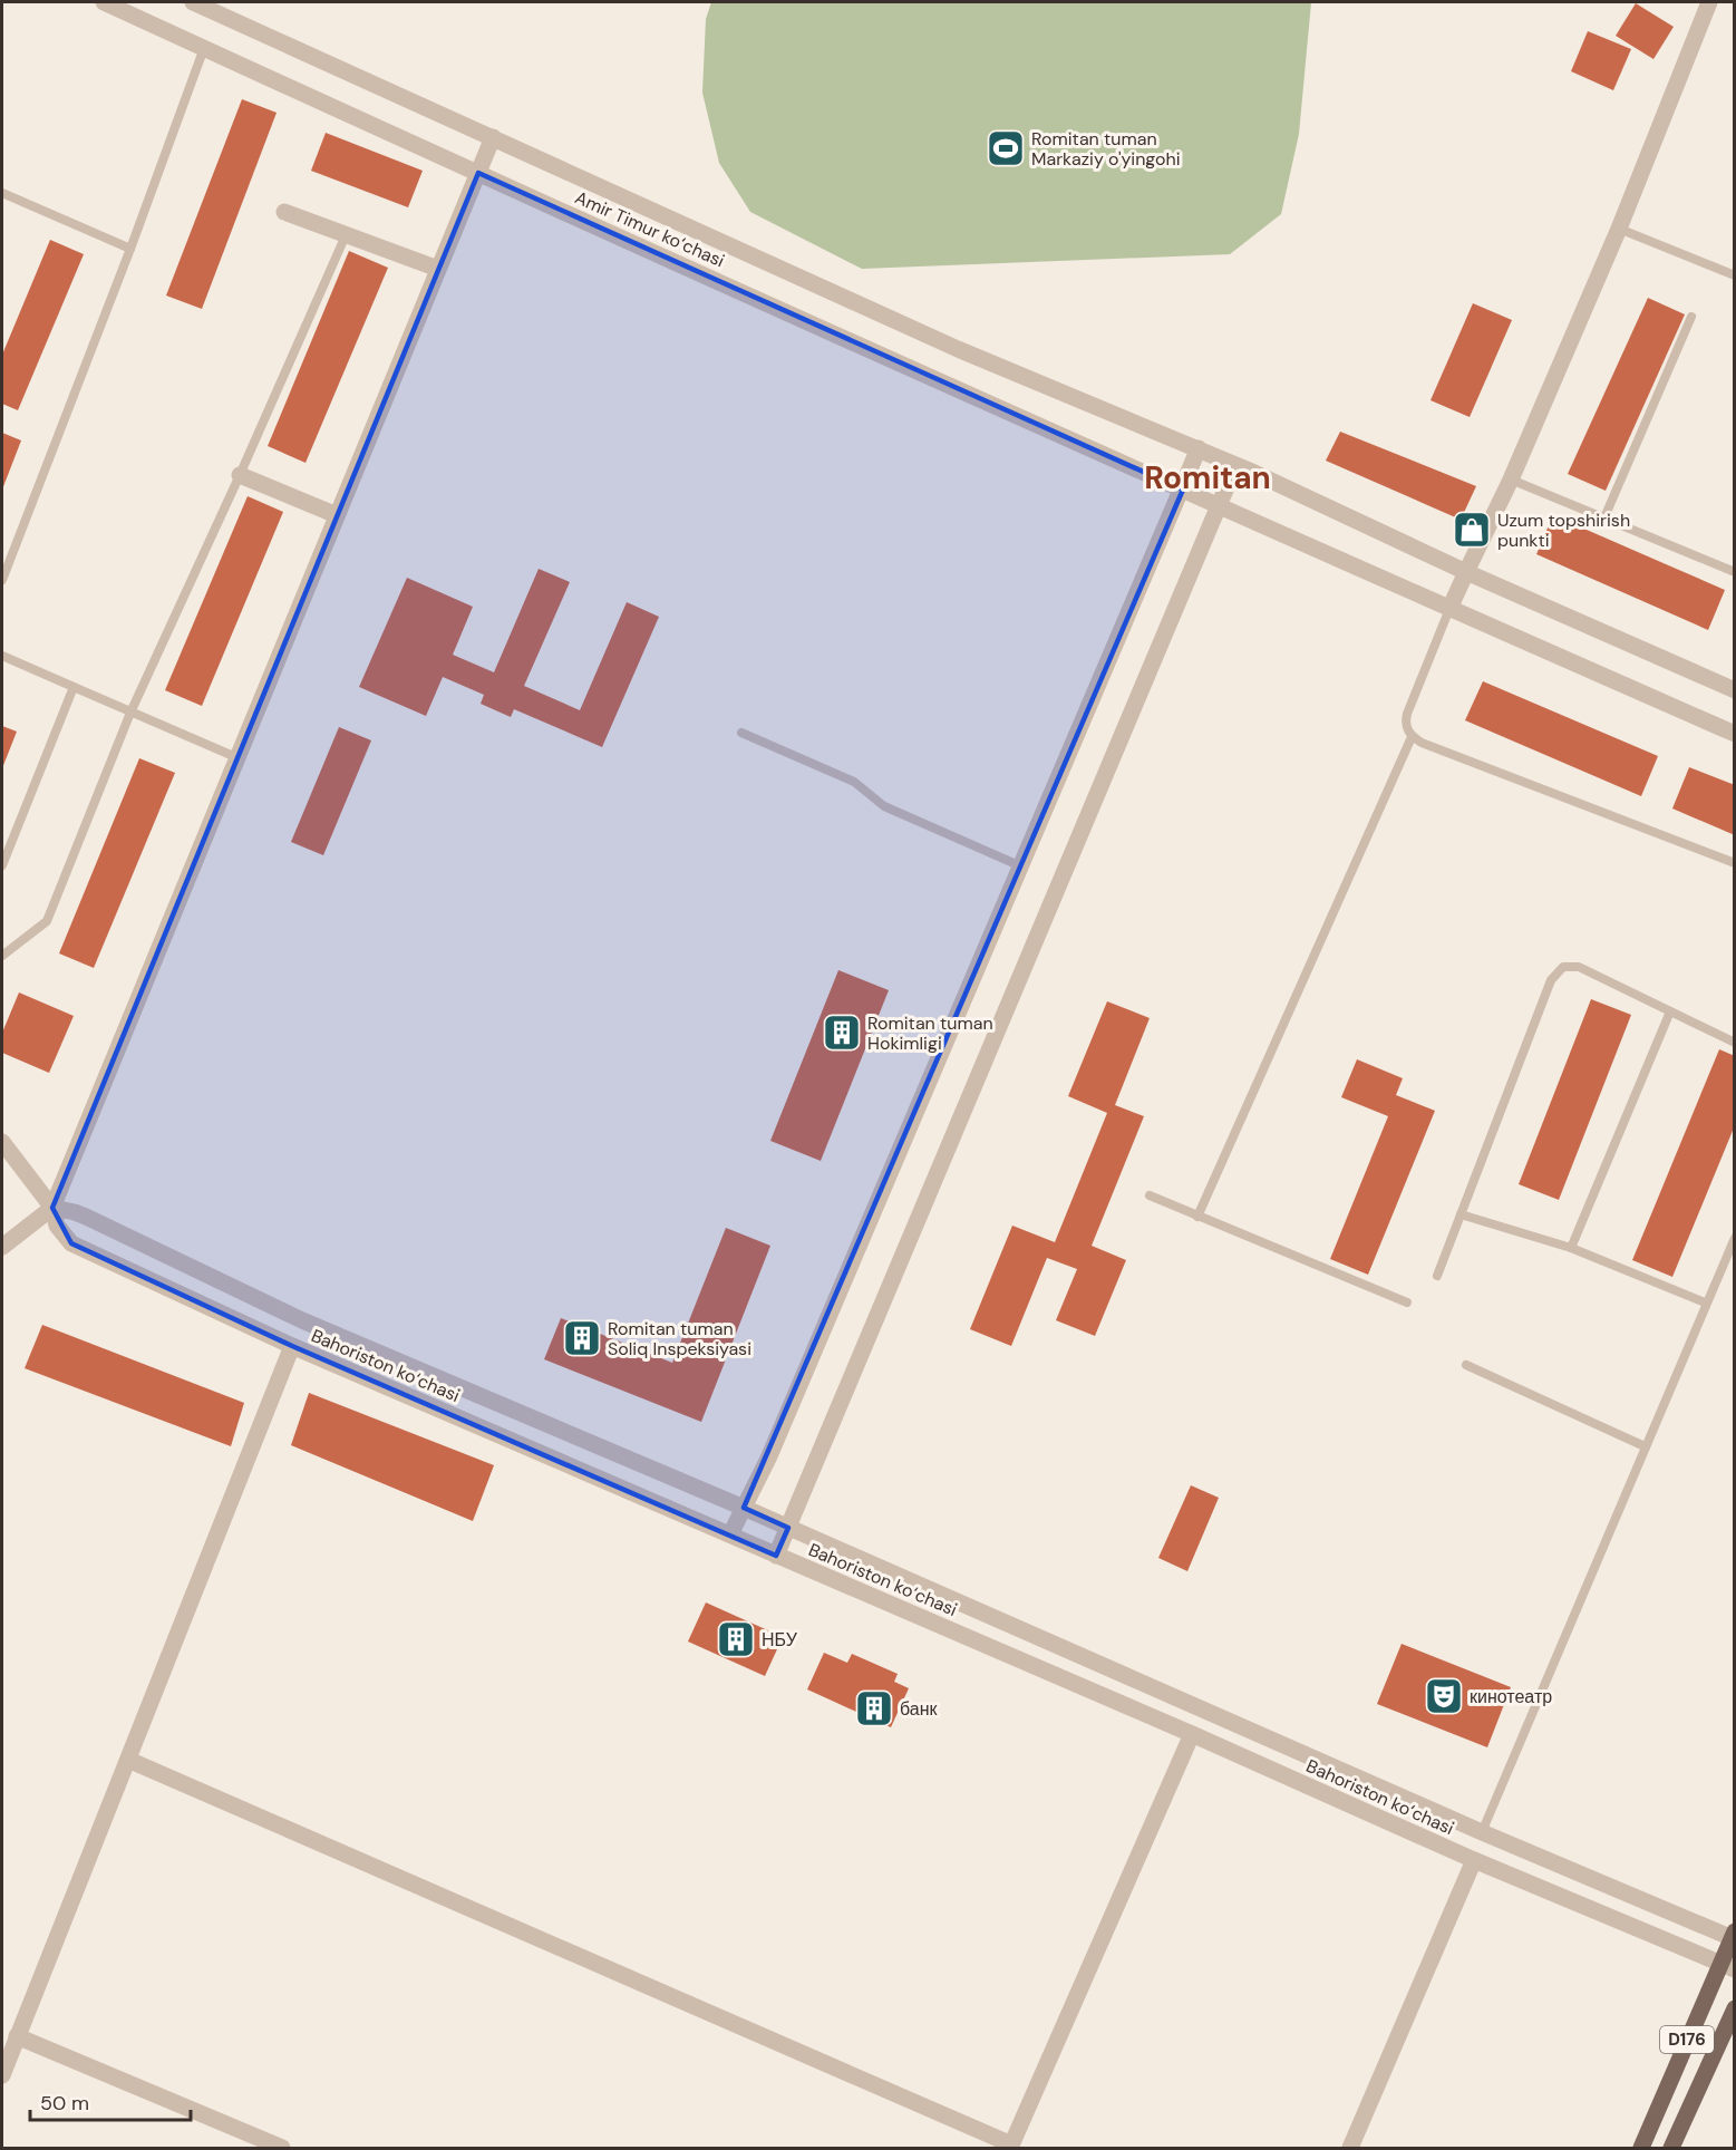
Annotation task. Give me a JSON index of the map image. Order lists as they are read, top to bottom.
{
  "streets": {
    "main road": ["D176"],
    "street": ["Amir Timur ko‘chasi", "Bahoriston ko‘chasi"]
  },
  "crossings": [
    ["Bahoriston ko‘chasi", "D176"]
  ],
  "districts": ["Romitan"],
  "places": {
    "sports": ["Romitan tuman Markaziy o'yingohi"],
    "shop": ["Uzum topshirish punkti"],
    "building": [
      "Romitan tuman Hokimligi",
      "Romitan tuman Soliq Inspeksiyasi",
      "НБУ",
      "банк"
    ],
    "theatre": ["кинотеатр"]
  },
  "scale_bar": "50 m"
}
